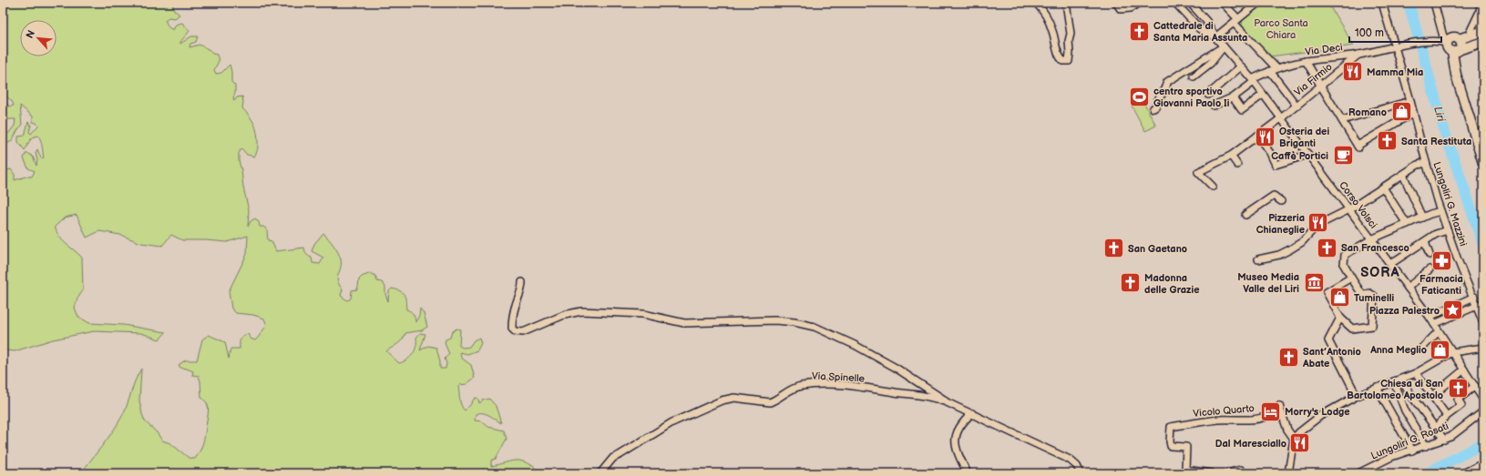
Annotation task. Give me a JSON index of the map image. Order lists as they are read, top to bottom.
{
  "streets": {
    "street": [
      "Via Deci",
      "Via Firmio",
      "Lungoliri G. Mazzini",
      "Corso Volsci",
      "Via Spinelle",
      "Vicolo Quarto",
      "Lungoliri G. Rosati"
    ]
  },
  "crossings": [
    ["Via Deci", "Via Firmio"],
    ["Via Deci", "Lungoliri G. Mazzini"],
    ["Via Deci", "Corso Volsci"],
    ["Via Firmio", "Corso Volsci"]
  ],
  "districts": ["SORA"],
  "water": ["Liri"],
  "parks": ["Parco Santa Chiara"],
  "places": {
    "church": [
      "Cattedrale di Santa Maria Assunta",
      "Santa Restituta",
      "San Francesco",
      "San Gaetano",
      "Madonna delle Grazie",
      "Sant’Antonio Abate",
      "Chiesa di San Bartolomeo Apostolo"
    ],
    "restaurant": [
      "Mamma Mia",
      "Osteria dei Briganti",
      "Pizzeria Chianeglie",
      "Dal Maresciallo"
    ],
    "sports": ["centro sportivo Giovanni Paolo Ii"],
    "shop": ["Romano", "Tuminelli", "Anna Meglio"],
    "cafe": ["Caffè Portici"],
    "pharmacy": ["Farmacia Faticanti"],
    "museum": ["Museo Media Valle del Liri"],
    "place": ["Piazza Palestro"],
    "hotel": ["Morry's Lodge"]
  },
  "scale_bar": "100 m",
  "north": "top left"
}
